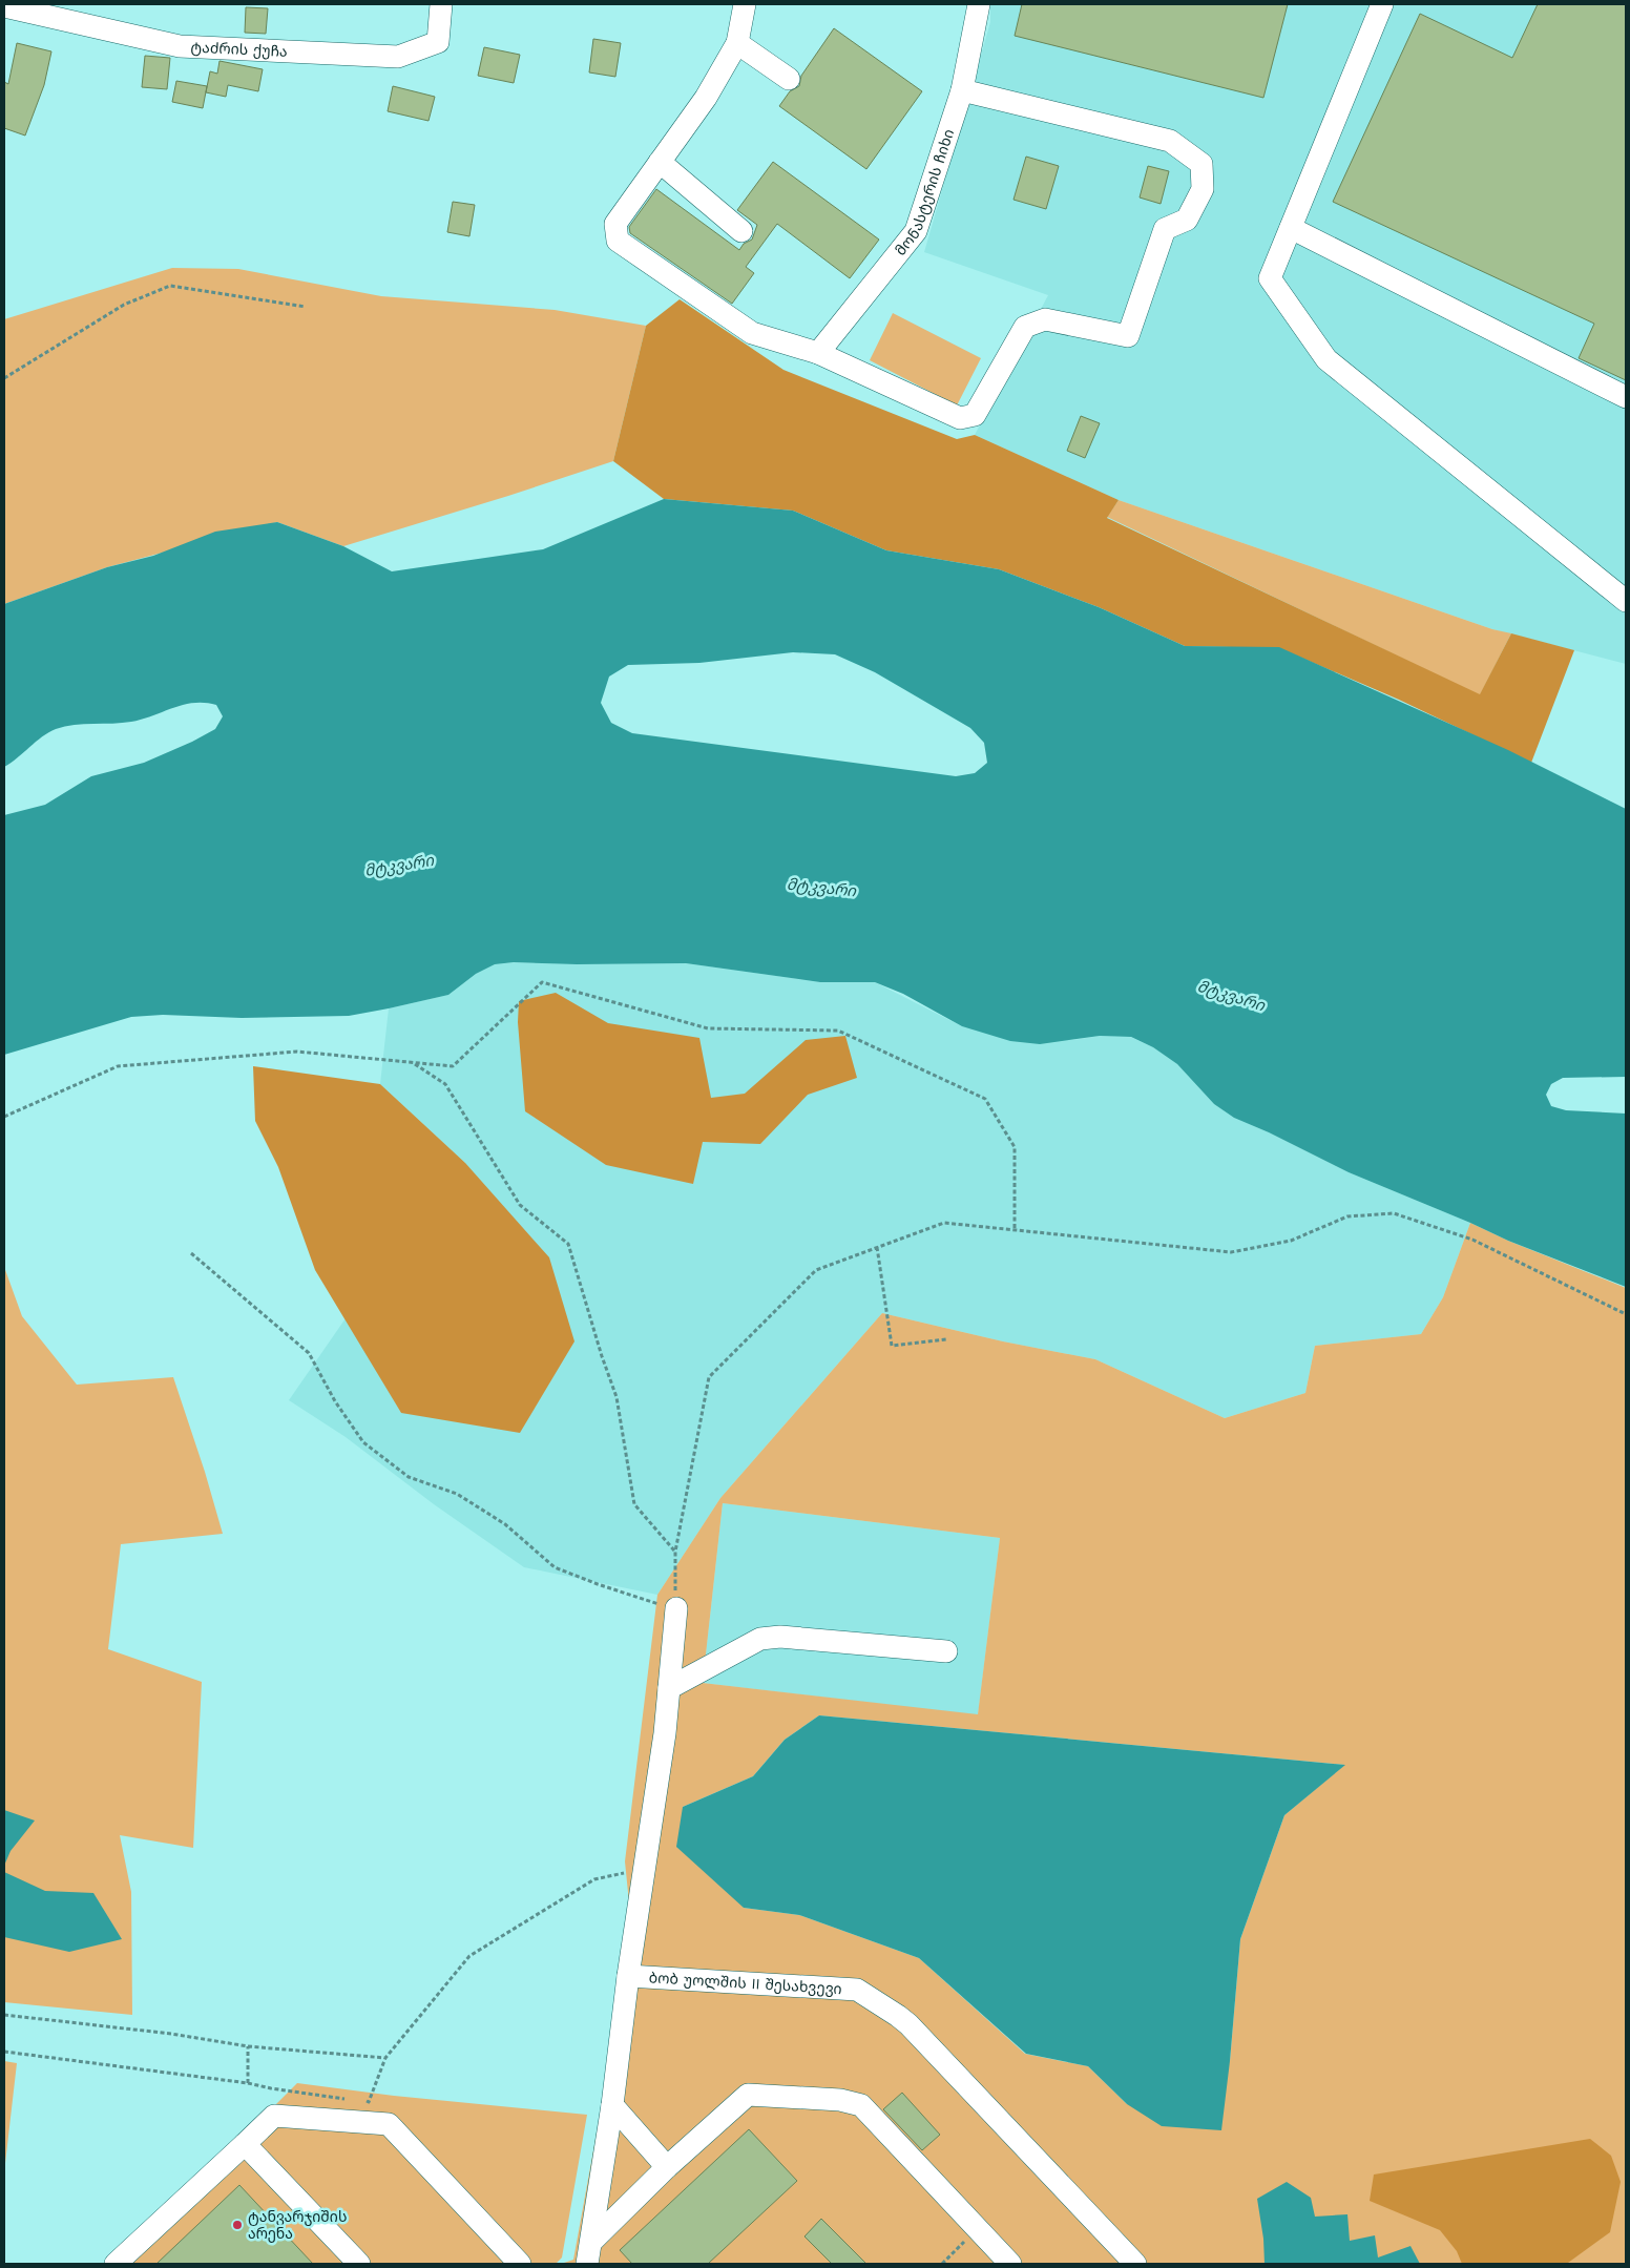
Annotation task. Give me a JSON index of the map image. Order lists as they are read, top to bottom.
{
  "streets": {
    "street": ["ტაძრის ქუჩა", "მონასტერის ჩიხი", "ბობ უოლშის II შესახვევი"]
  },
  "water": ["მტკვარი"],
  "places": ["ტანვარჯიშის არენა"]
}
